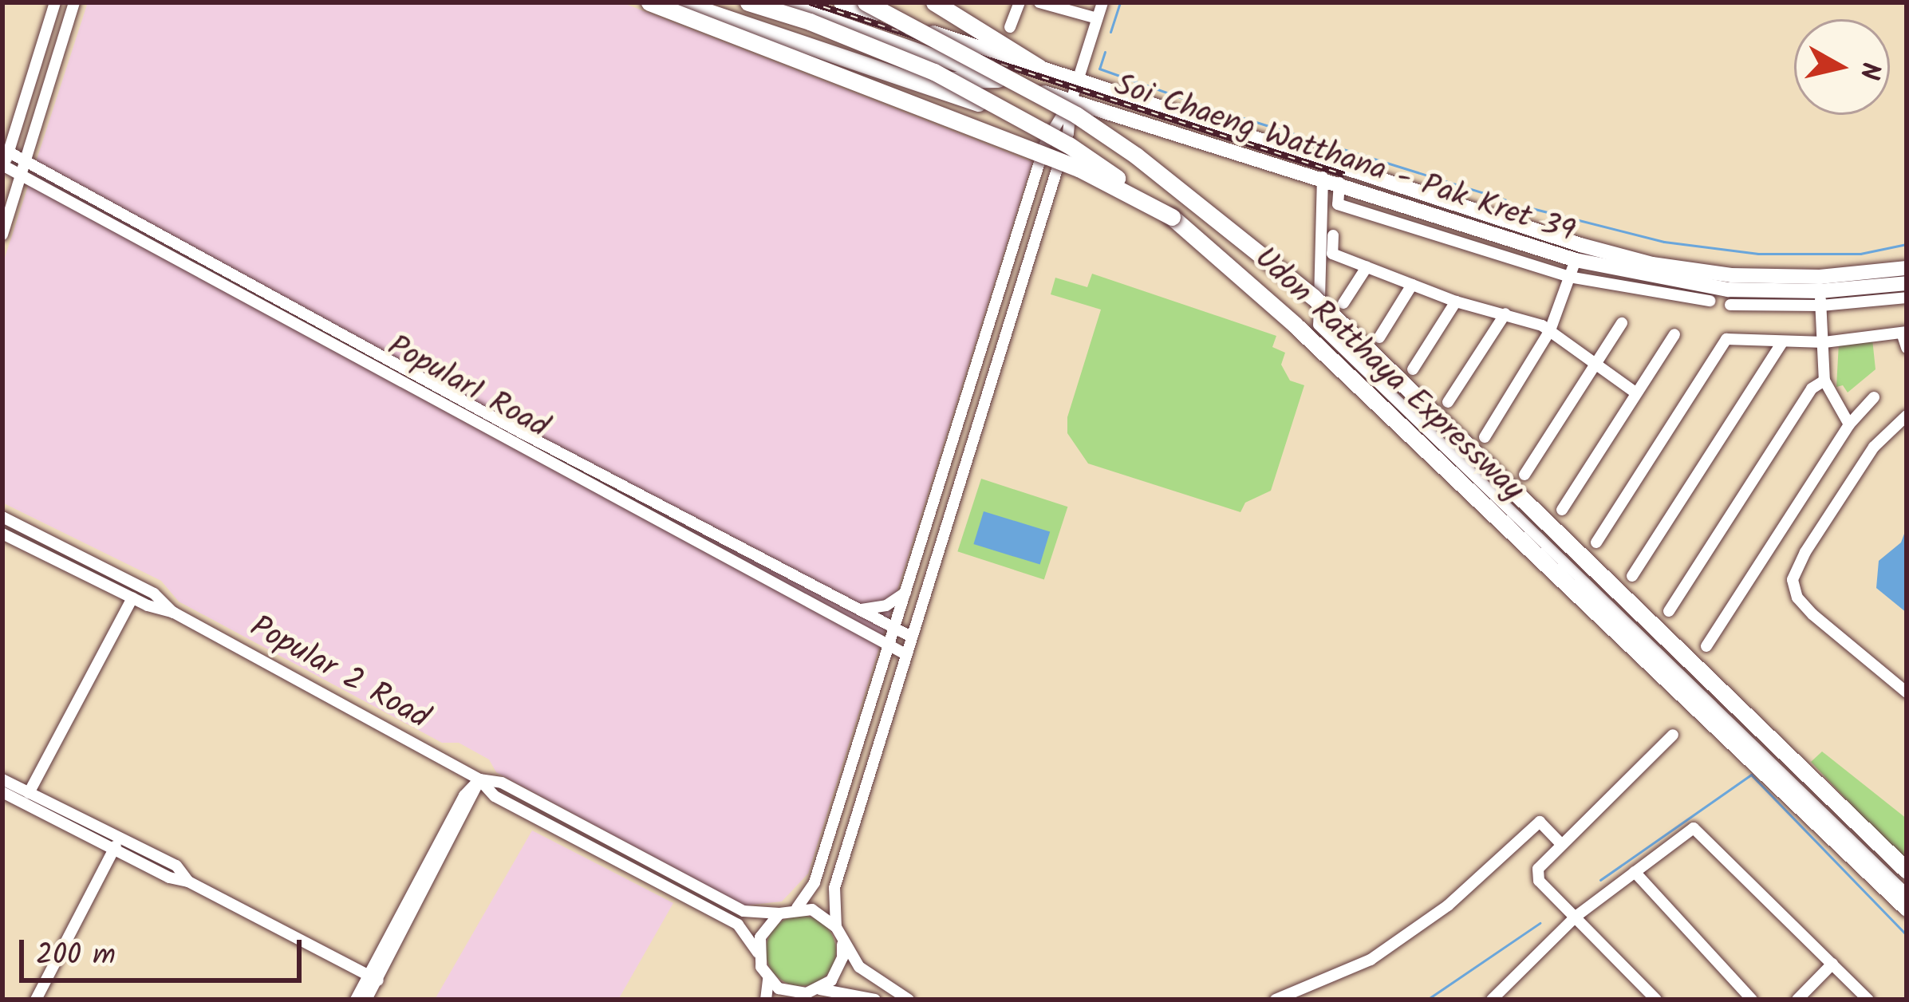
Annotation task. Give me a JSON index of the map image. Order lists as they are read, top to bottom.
{
  "streets": {
    "highway": ["Udon Ratthaya Expressway"],
    "main road": ["Soi Chaeng Watthana - Pak Kret 39"],
    "street": ["Popular1 Road", "Popular 2 Road"]
  },
  "scale_bar": "200 m",
  "north": "right"
}
